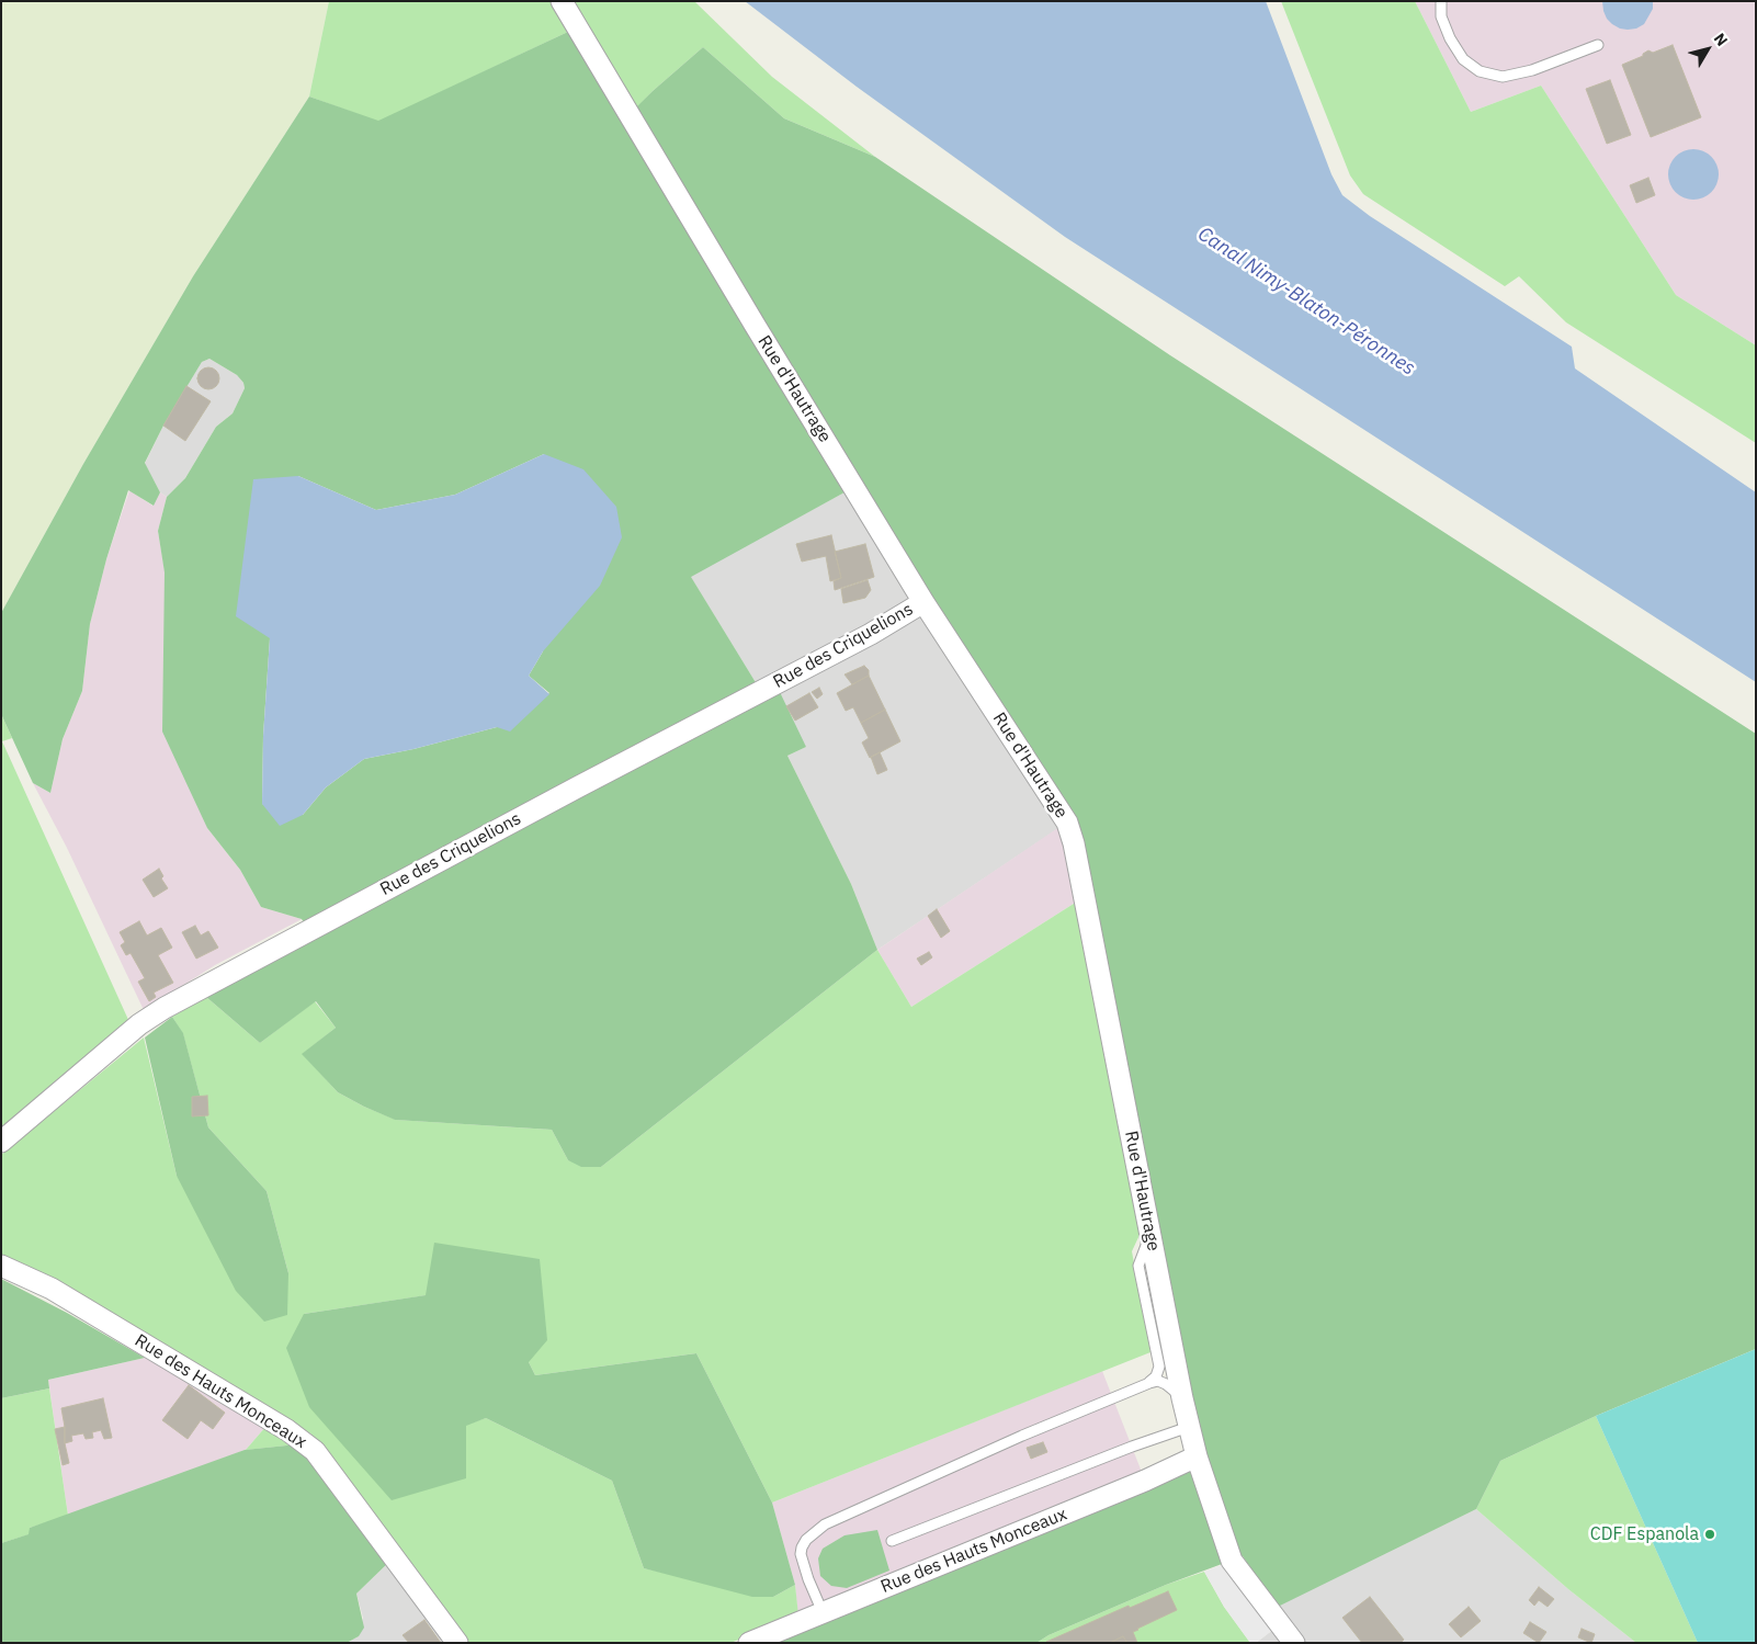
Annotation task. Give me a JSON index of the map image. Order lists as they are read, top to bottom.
{
  "streets": {
    "street": ["Rue d'Hautrage", "Rue des Criquelions", "Rue des Hauts Monceaux"]
  },
  "crossings": [
    ["Rue d'Hautrage", "Rue des Criquelions"],
    ["Rue d'Hautrage", "Rue des Hauts Monceaux"]
  ],
  "water": ["Canal Nimy-Blaton-Péronnes"],
  "places": ["CDF Espanola"],
  "north": "top right"
}
